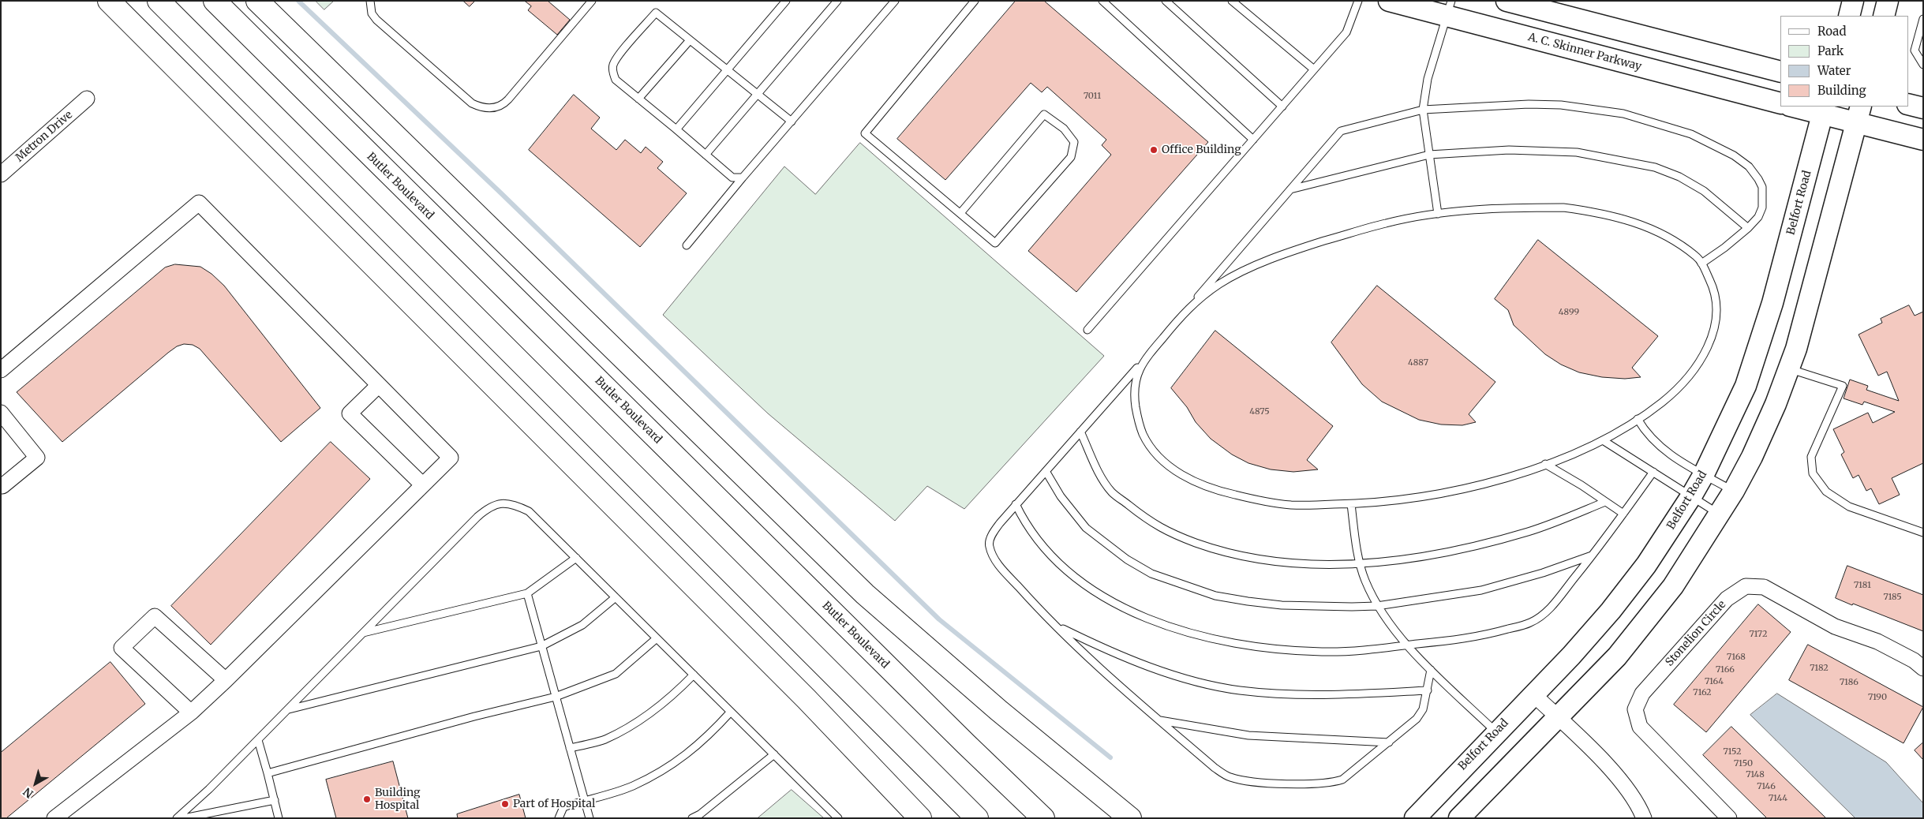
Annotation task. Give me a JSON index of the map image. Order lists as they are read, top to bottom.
{
  "streets": {
    "highway": ["Butler Boulevard"],
    "main road": ["A. C. Skinner Parkway", "Belfort Road"],
    "street": ["Metron Drive", "Stonelion Circle"]
  },
  "places": ["Office Building", "Building Hospital", "Part of Hospital"],
  "house_numbers": [
    "7011",
    "4899",
    "4887",
    "4875",
    "7181",
    "7185",
    "7172",
    "7168",
    "7182",
    "7166",
    "7164",
    "7186",
    "7162",
    "7190",
    "7152",
    "7150",
    "7148",
    "7146",
    "7144"
  ],
  "legend": [
    "Road",
    "Park",
    "Water",
    "Building"
  ],
  "north": "bottom left"
}
